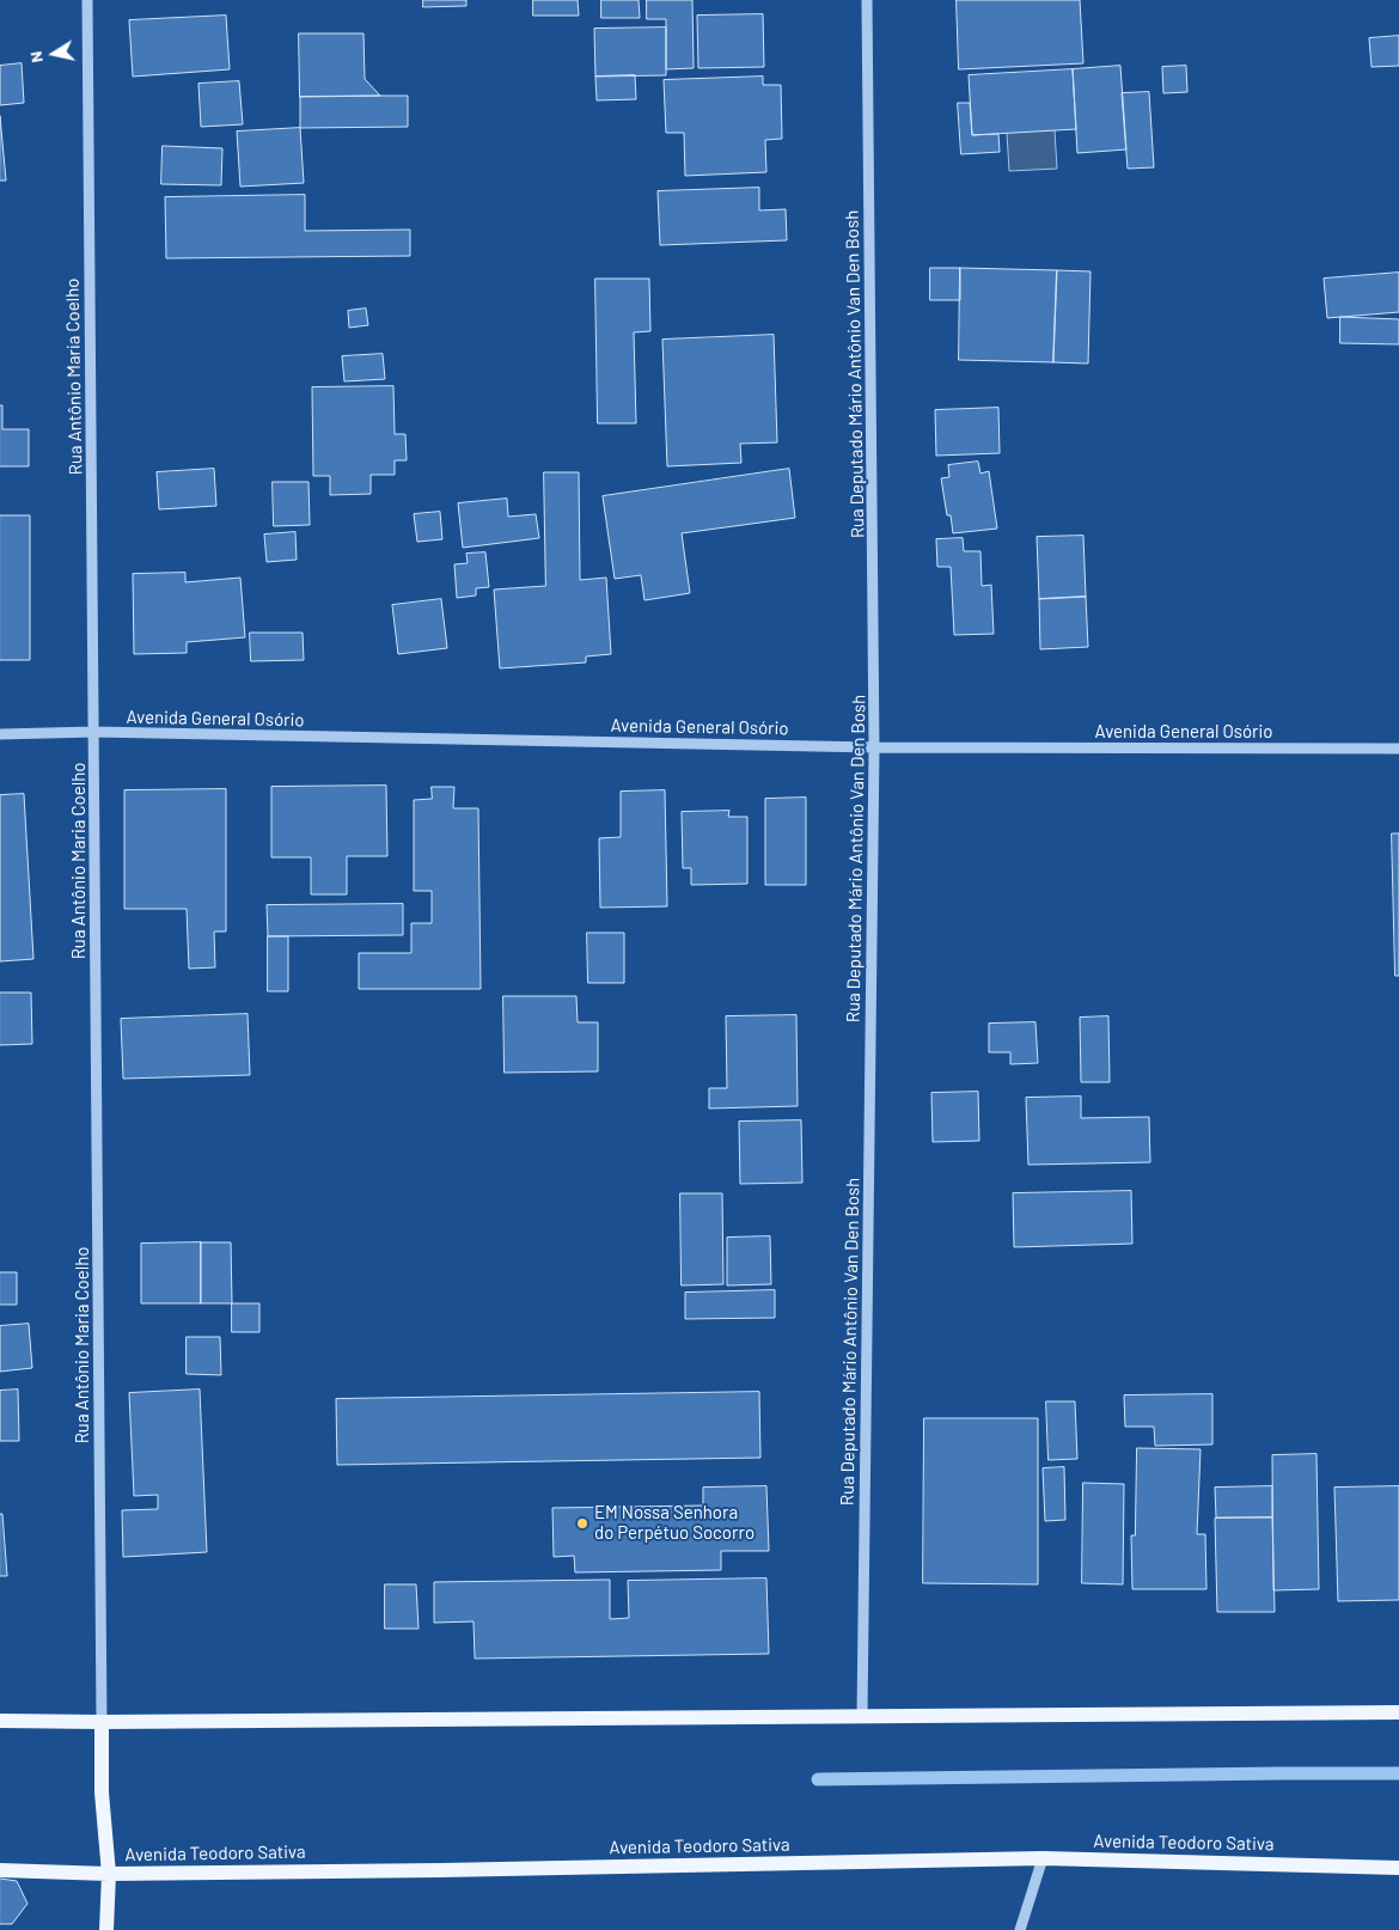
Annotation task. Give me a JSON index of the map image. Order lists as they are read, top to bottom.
{
  "streets": {
    "main road": ["Avenida Teodoro Sativa"],
    "street": ["Rua Deputado Mário Antônio Van Den Bosh", "Rua Antônio Maria Coelho", "Avenida General Osório"]
  },
  "crossings": [
    ["Rua Deputado Mário Antônio Van Den Bosh", "Avenida General Osório"],
    ["Rua Antônio Maria Coelho", "Avenida General Osório"]
  ],
  "places": ["EM Nossa Senhora do Perpétuo Socorro"],
  "north": "left"
}
